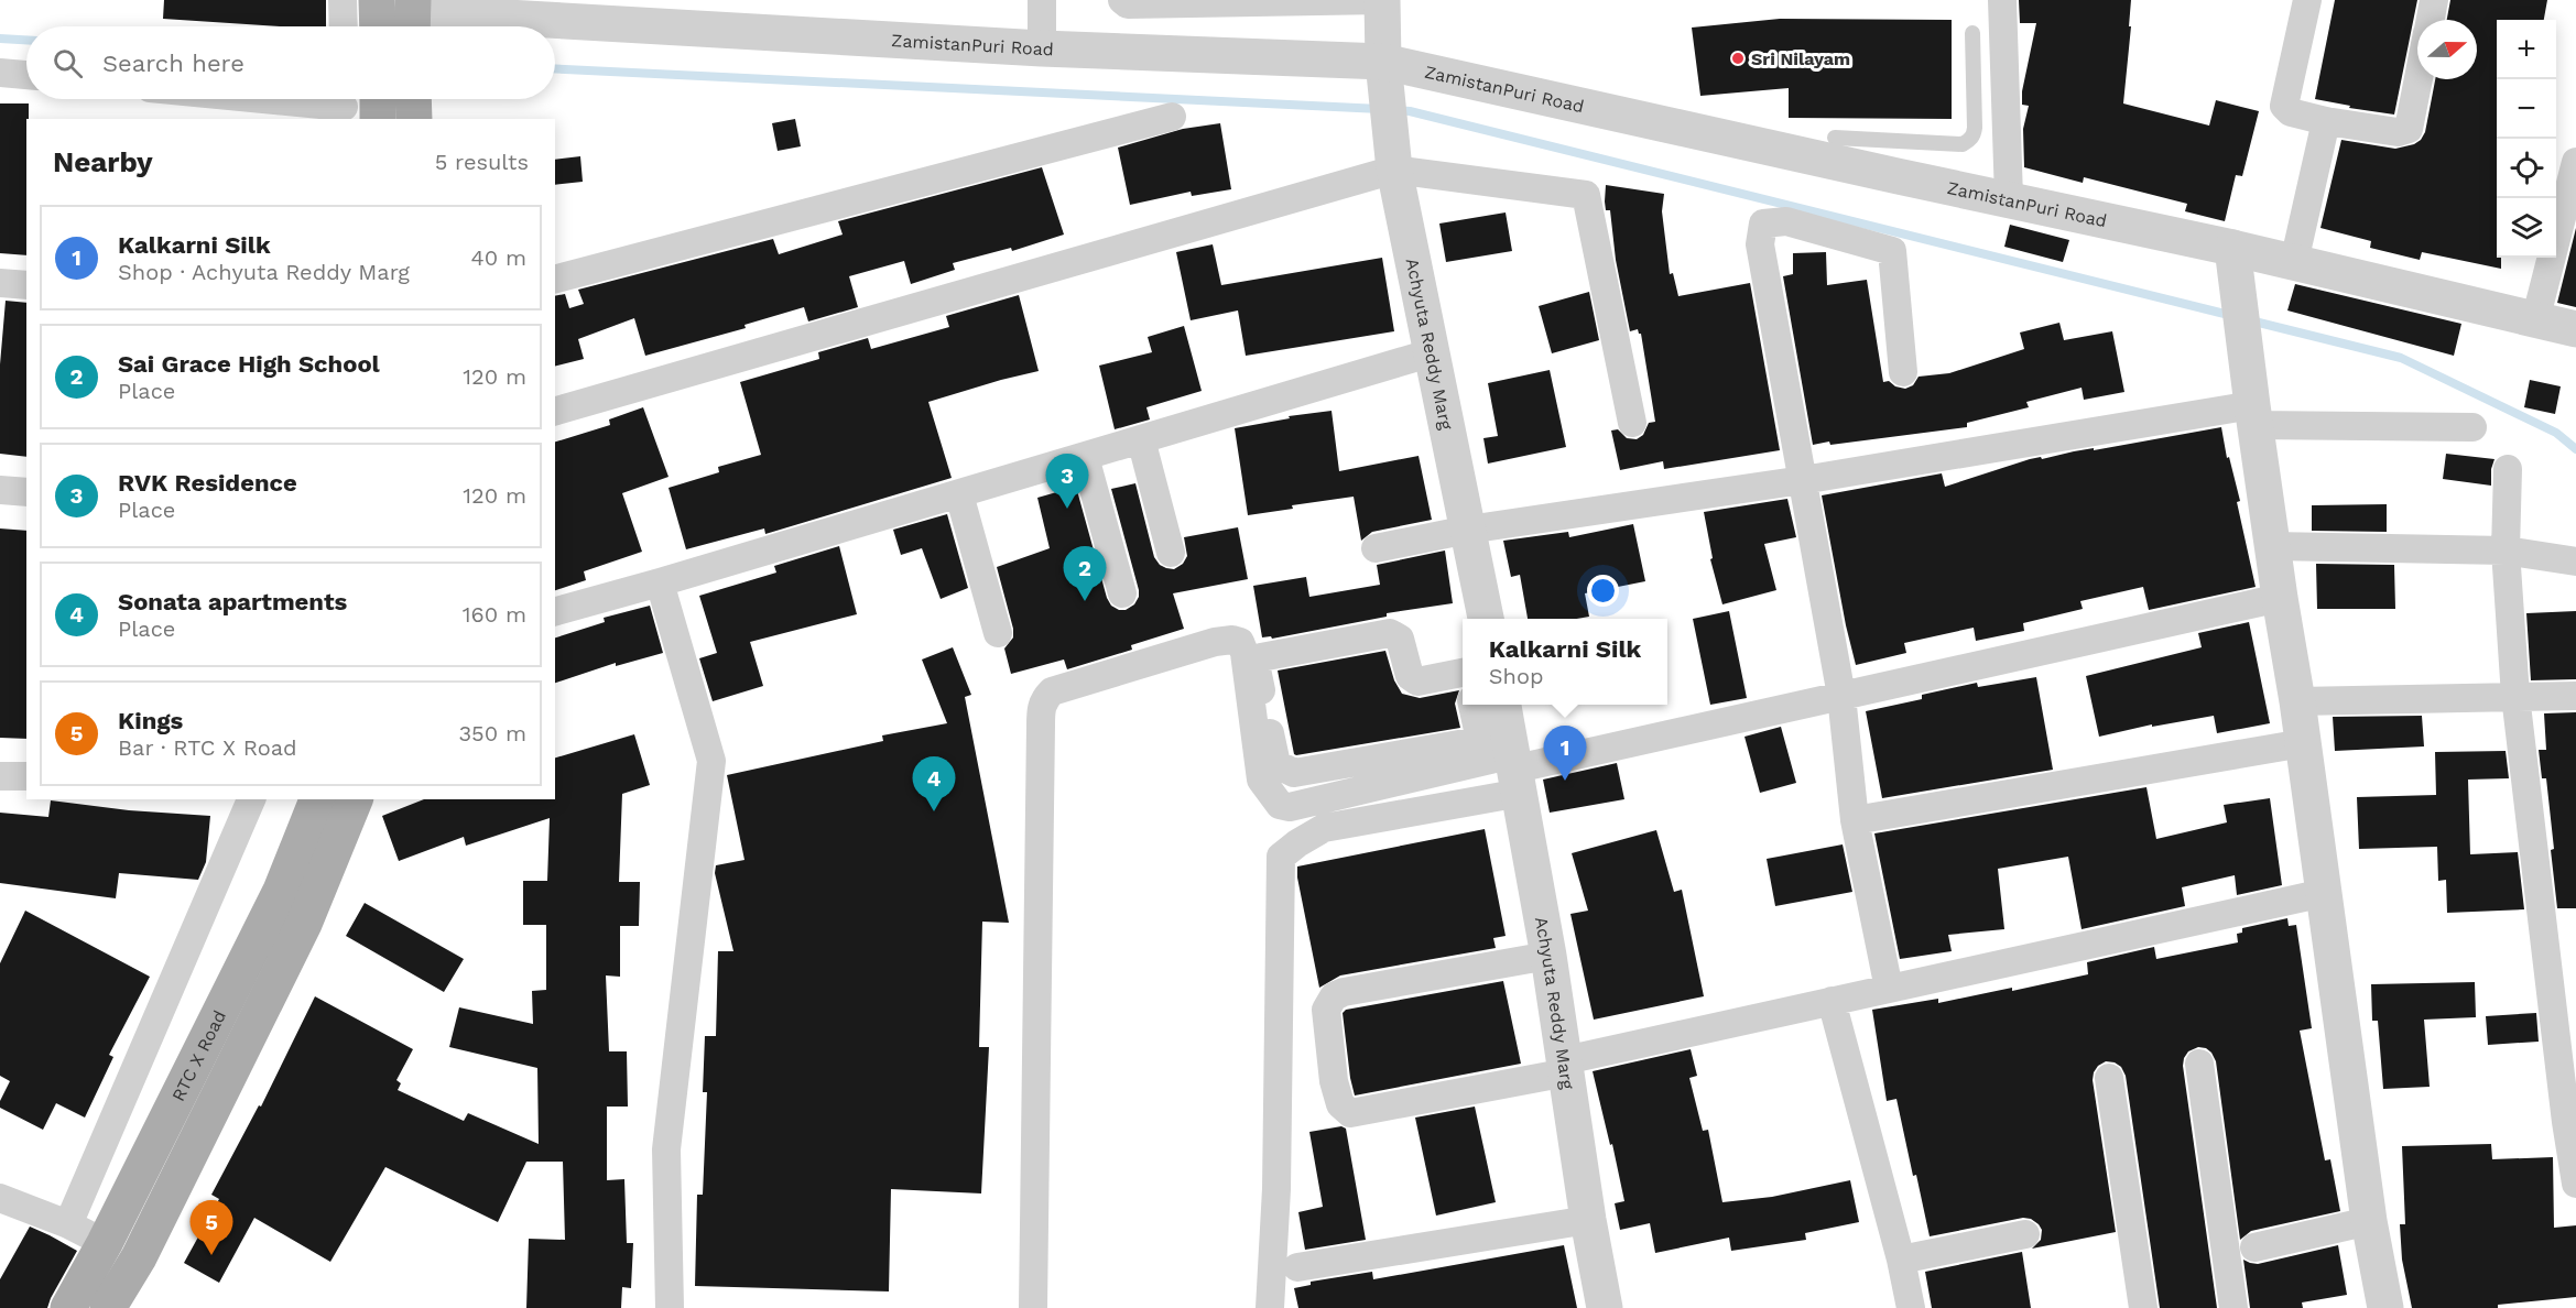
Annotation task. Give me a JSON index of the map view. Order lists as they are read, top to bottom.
{
  "streets": {
    "main road": ["RTC X Road"],
    "street": ["ZamistanPuri Road", "Achyuta Reddy Marg"]
  },
  "crossings": [
    ["ZamistanPuri Road", "Achyuta Reddy Marg"]
  ],
  "places": ["Sri Nilayam"],
  "north": "right",
  "page": {
    "map_buttons": ["+", "−"],
    "search": "Search here",
    "heading": ["Nearby", "5 results"],
    "list": [
      {
        "mark": "1",
        "name": "Kalkarni Silk",
        "note": "Shop · Achyuta Reddy Marg",
        "value": "40 m"
      },
      {
        "mark": "2",
        "name": "Sai Grace High School",
        "note": "Place",
        "value": "120 m"
      },
      {
        "mark": "3",
        "name": "RVK Residence",
        "note": "Place",
        "value": "120 m"
      },
      {
        "mark": "4",
        "name": "Sonata apartments",
        "note": "Place",
        "value": "160 m"
      },
      {
        "mark": "5",
        "name": "Kings",
        "note": "Bar · RTC X Road",
        "value": "350 m"
      }
    ],
    "pins": [
      "3",
      "2",
      "1",
      "4",
      "5"
    ],
    "popup": ["Kalkarni Silk", "Shop"]
  }
}
